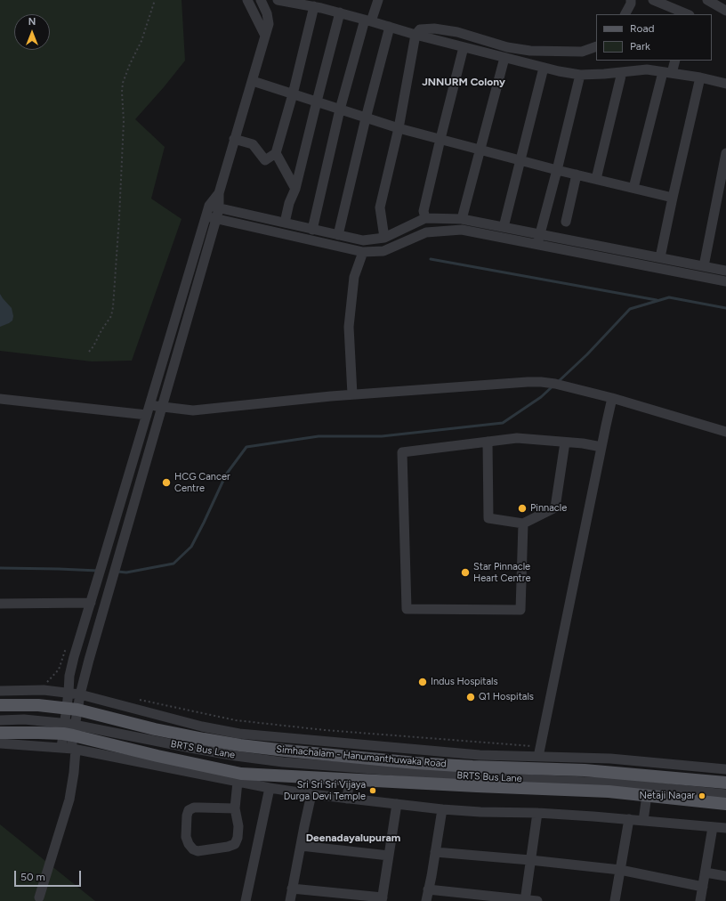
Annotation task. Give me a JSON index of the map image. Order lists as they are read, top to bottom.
{
  "streets": {
    "main road": ["Simhachalam - Hanumanthuwaka Road"],
    "street": ["BRTS Bus Lane"]
  },
  "crossings": [
    ["BRTS Bus Lane", "Simhachalam - Hanumanthuwaka Road"]
  ],
  "districts": ["JNNURM Colony", "Deenadayalupuram"],
  "places": [
    "HCG Cancer Centre",
    "Pinnacle",
    "Star Pinnacle Heart Centre",
    "Indus Hospitals",
    "Q1 Hospitals",
    "Sri Sri Sri Vijaya Durga Devi Temple",
    "Netaji Nagar"
  ],
  "legend": ["Road", "Park"],
  "scale_bar": "50 m",
  "north": "top"
}
